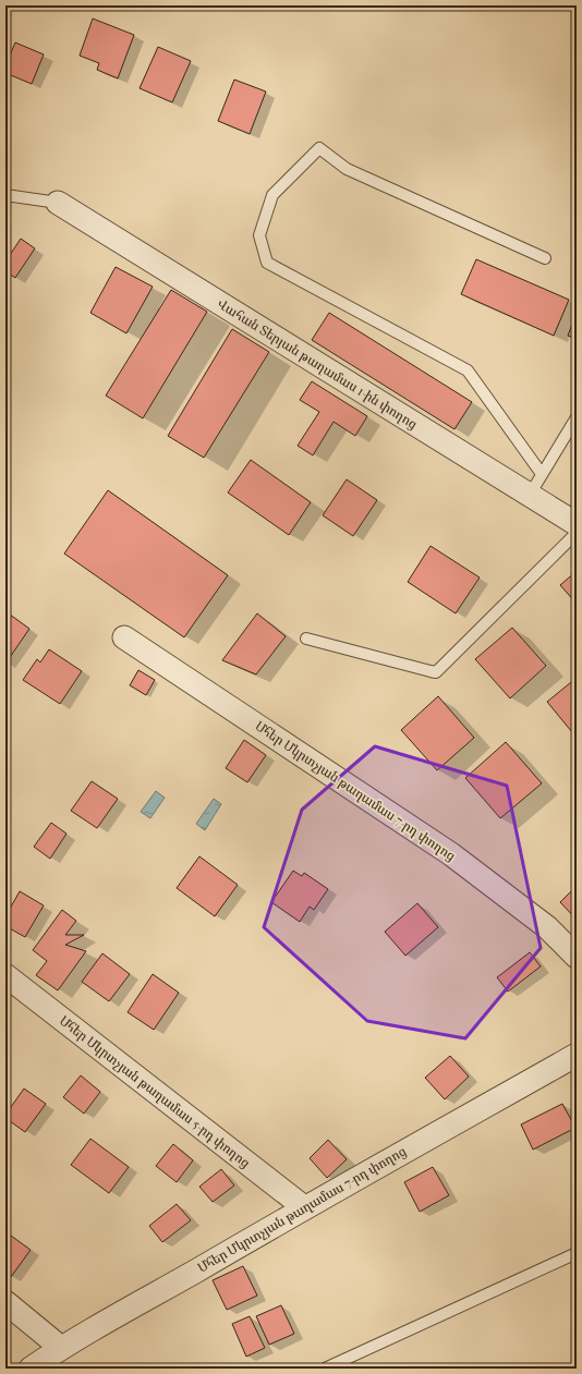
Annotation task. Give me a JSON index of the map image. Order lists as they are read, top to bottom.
{
  "streets": {
    "street": ["Վահան Տերյան թաղամաս 1-ին փողոց", "Մհեր Մկրտչյան թաղամաս 7-րդ փողոց", "Մհեր Մկրտչյան թաղամաս 5-րդ փողոց"]
  },
  "crossings": [
    ["Մհեր Մկրտչյան թաղամաս 7-րդ փողոց", "Մհեր Մկրտչյան թաղամաս 5-րդ փողոց"]
  ]
}
